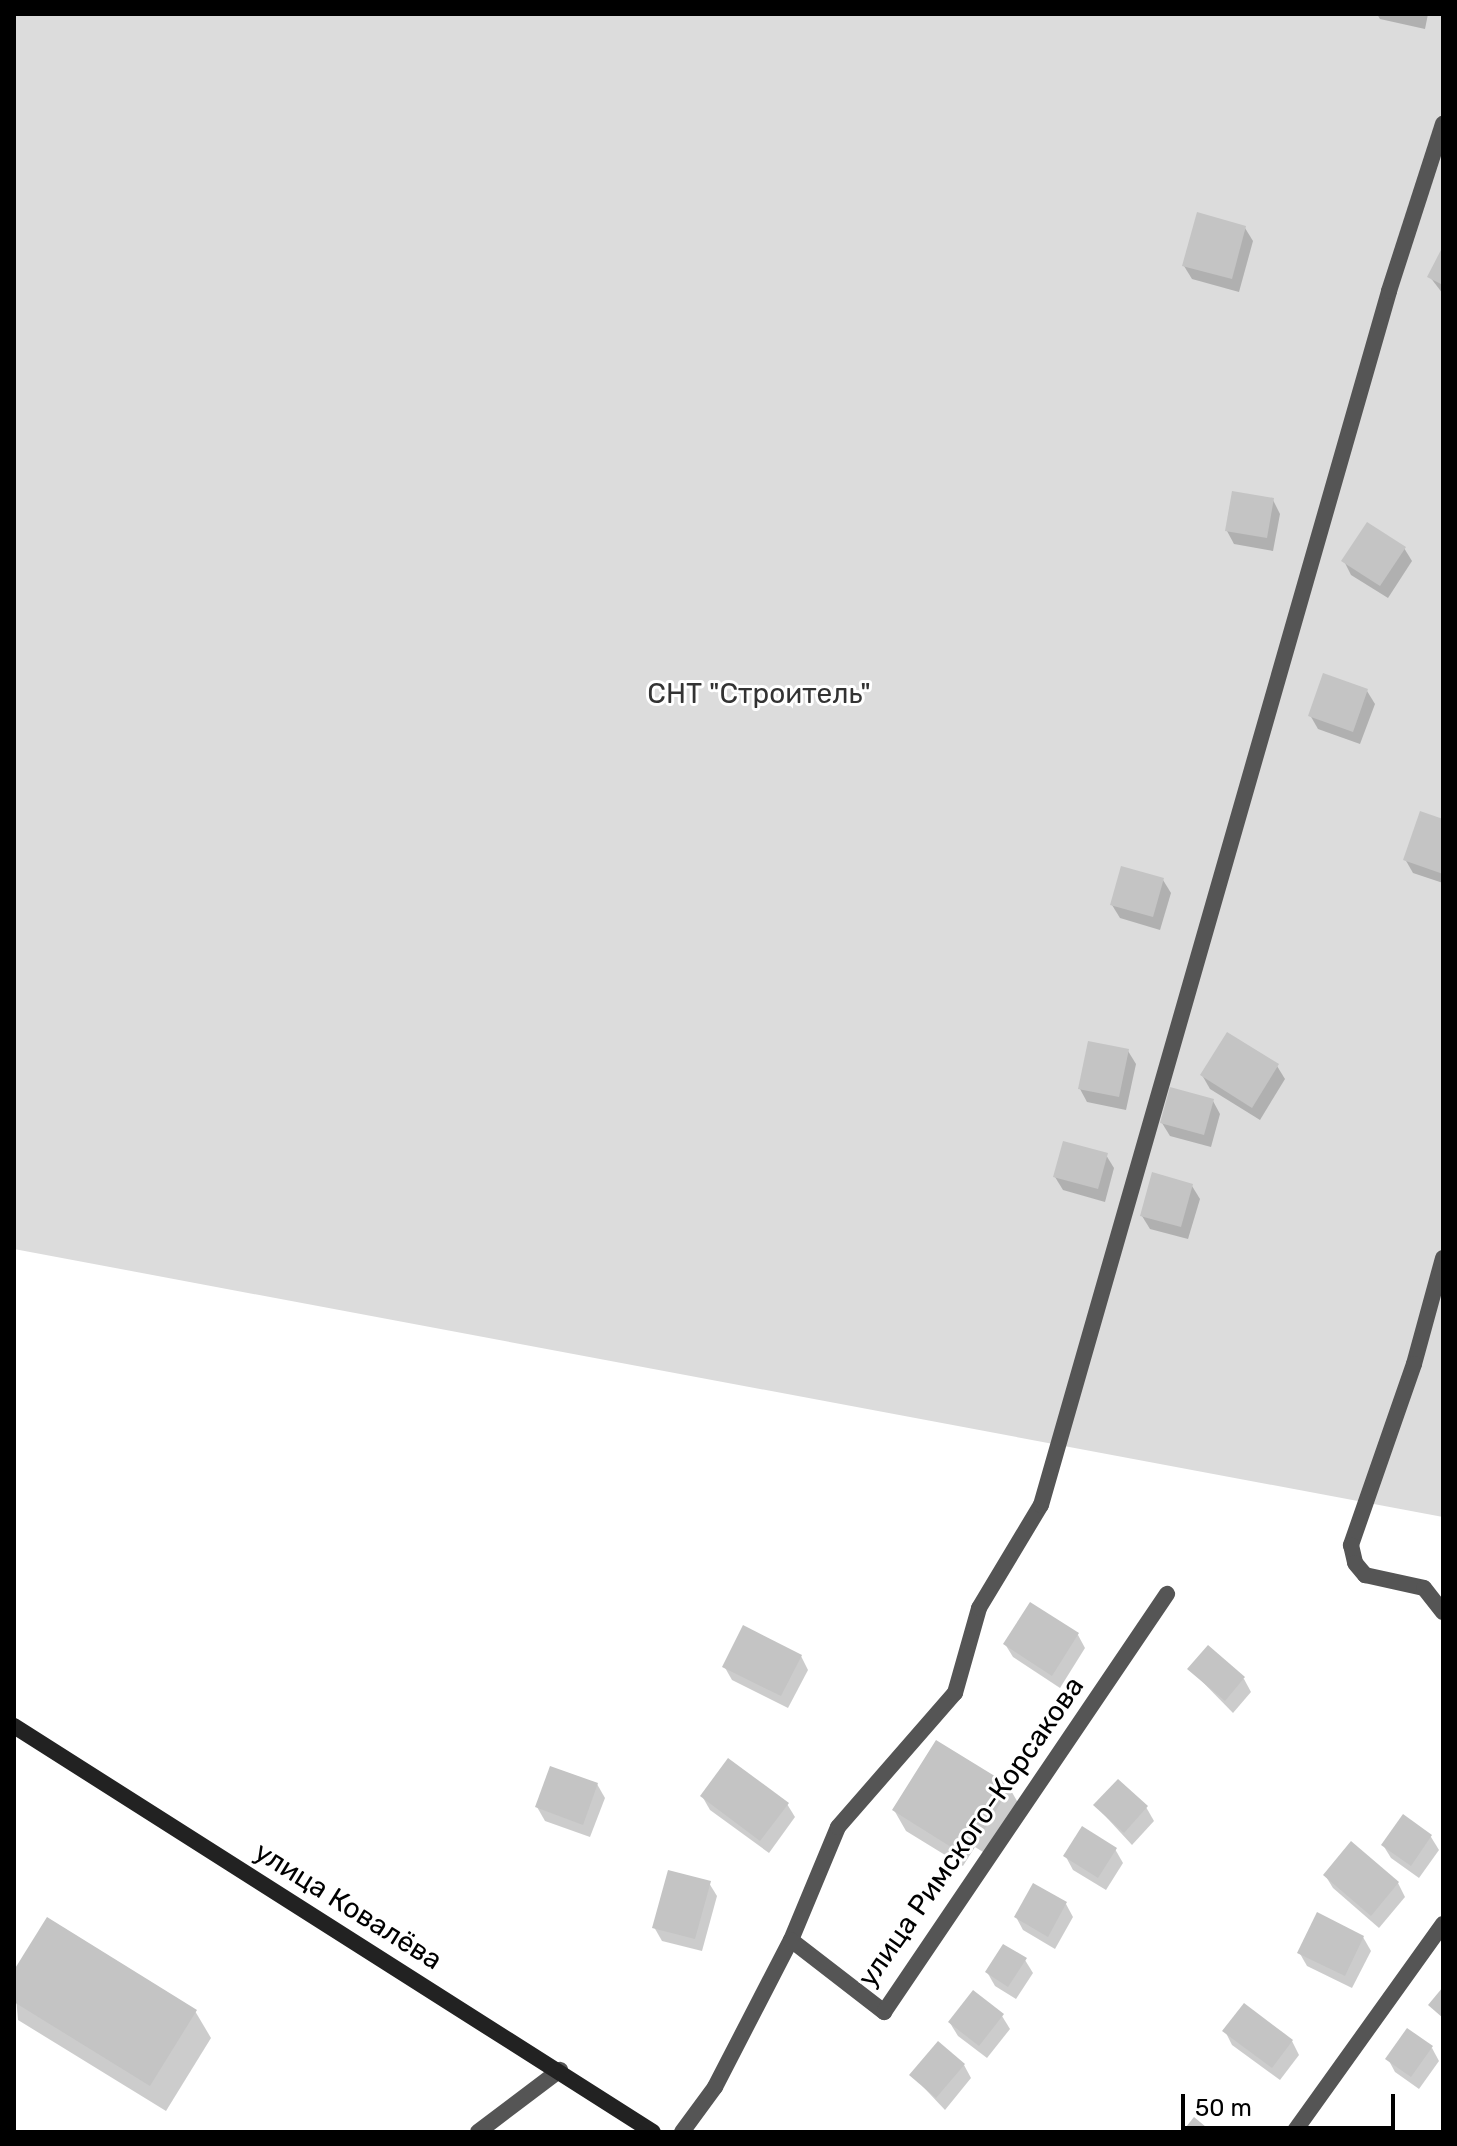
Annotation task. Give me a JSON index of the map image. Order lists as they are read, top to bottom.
{
  "streets": {
    "street": ["улица Римского-Корсакова", "улица Ковалёва"]
  },
  "parks": ["СНТ \"Строитель\""],
  "scale_bar": "50 m"
}
